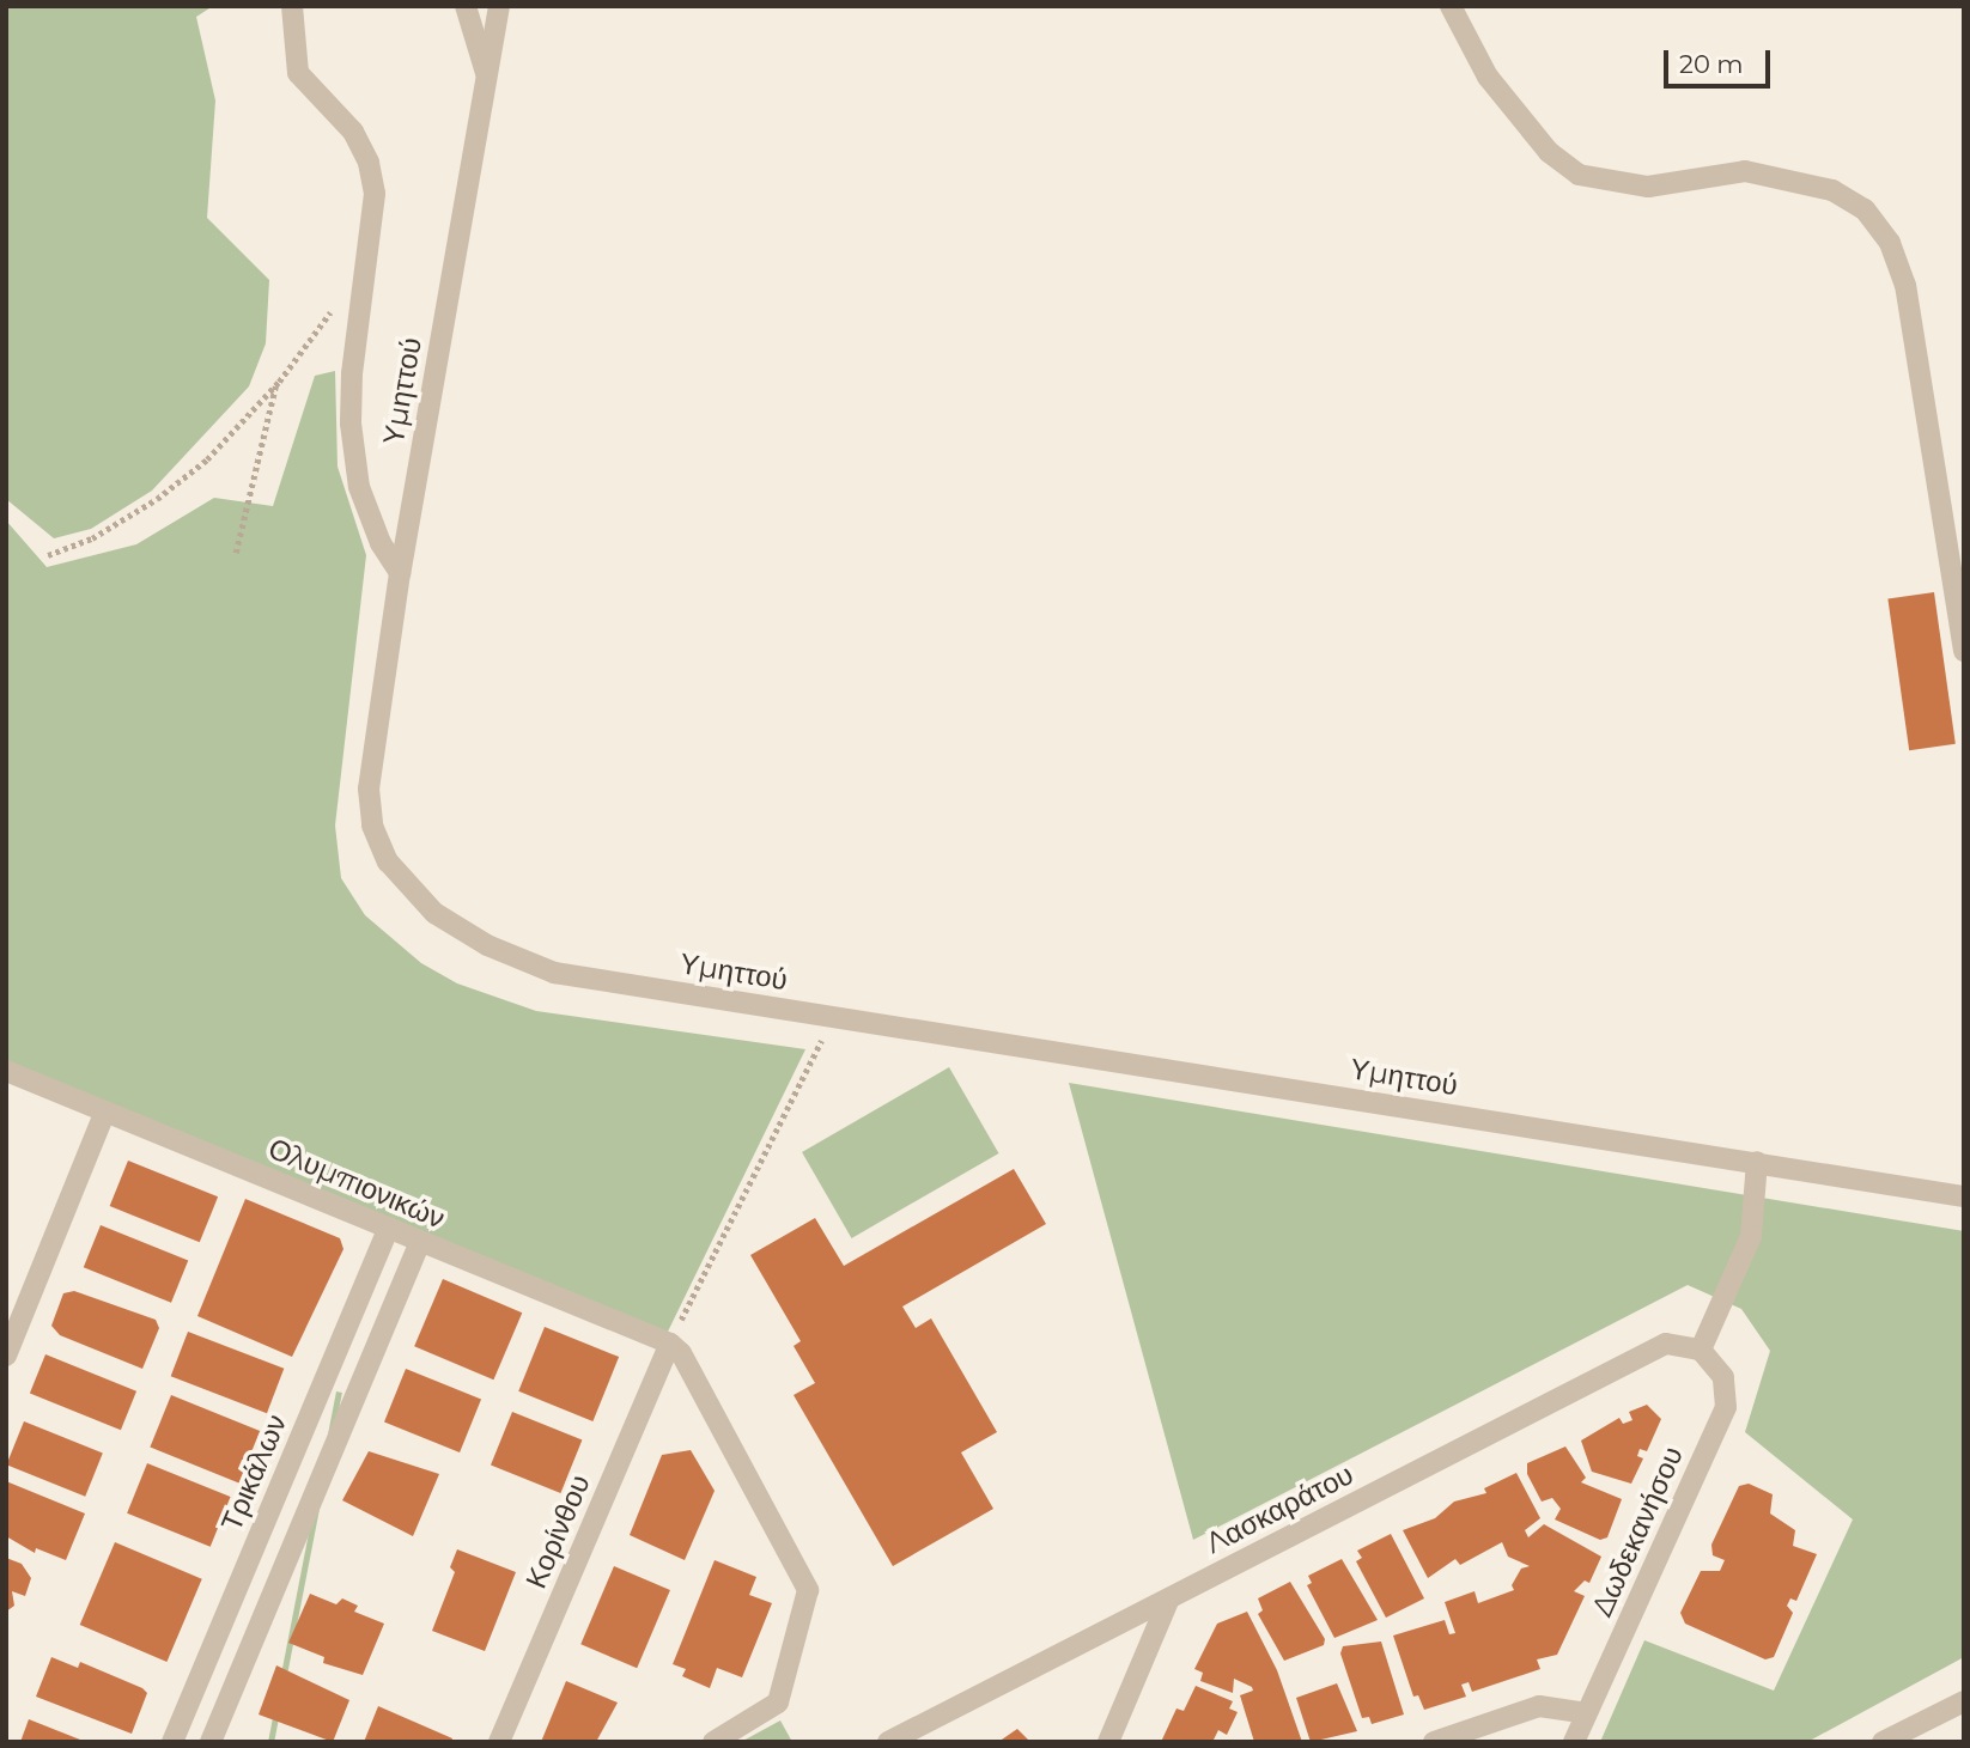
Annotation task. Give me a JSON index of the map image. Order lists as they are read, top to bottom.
{
  "streets": {
    "street": [
      "Υμηττού",
      "Ολυμπιονικών",
      "Τρικάλων",
      "Λασκαράτου",
      "Κορίνθου",
      "Δωδεκανήσου"
    ]
  },
  "crossings": [
    ["Ολυμπιονικών", "Τρικάλων"],
    ["Ολυμπιονικών", "Κορίνθου"],
    ["Λασκαράτου", "Δωδεκανήσου"]
  ],
  "scale_bar": "20 m"
}
